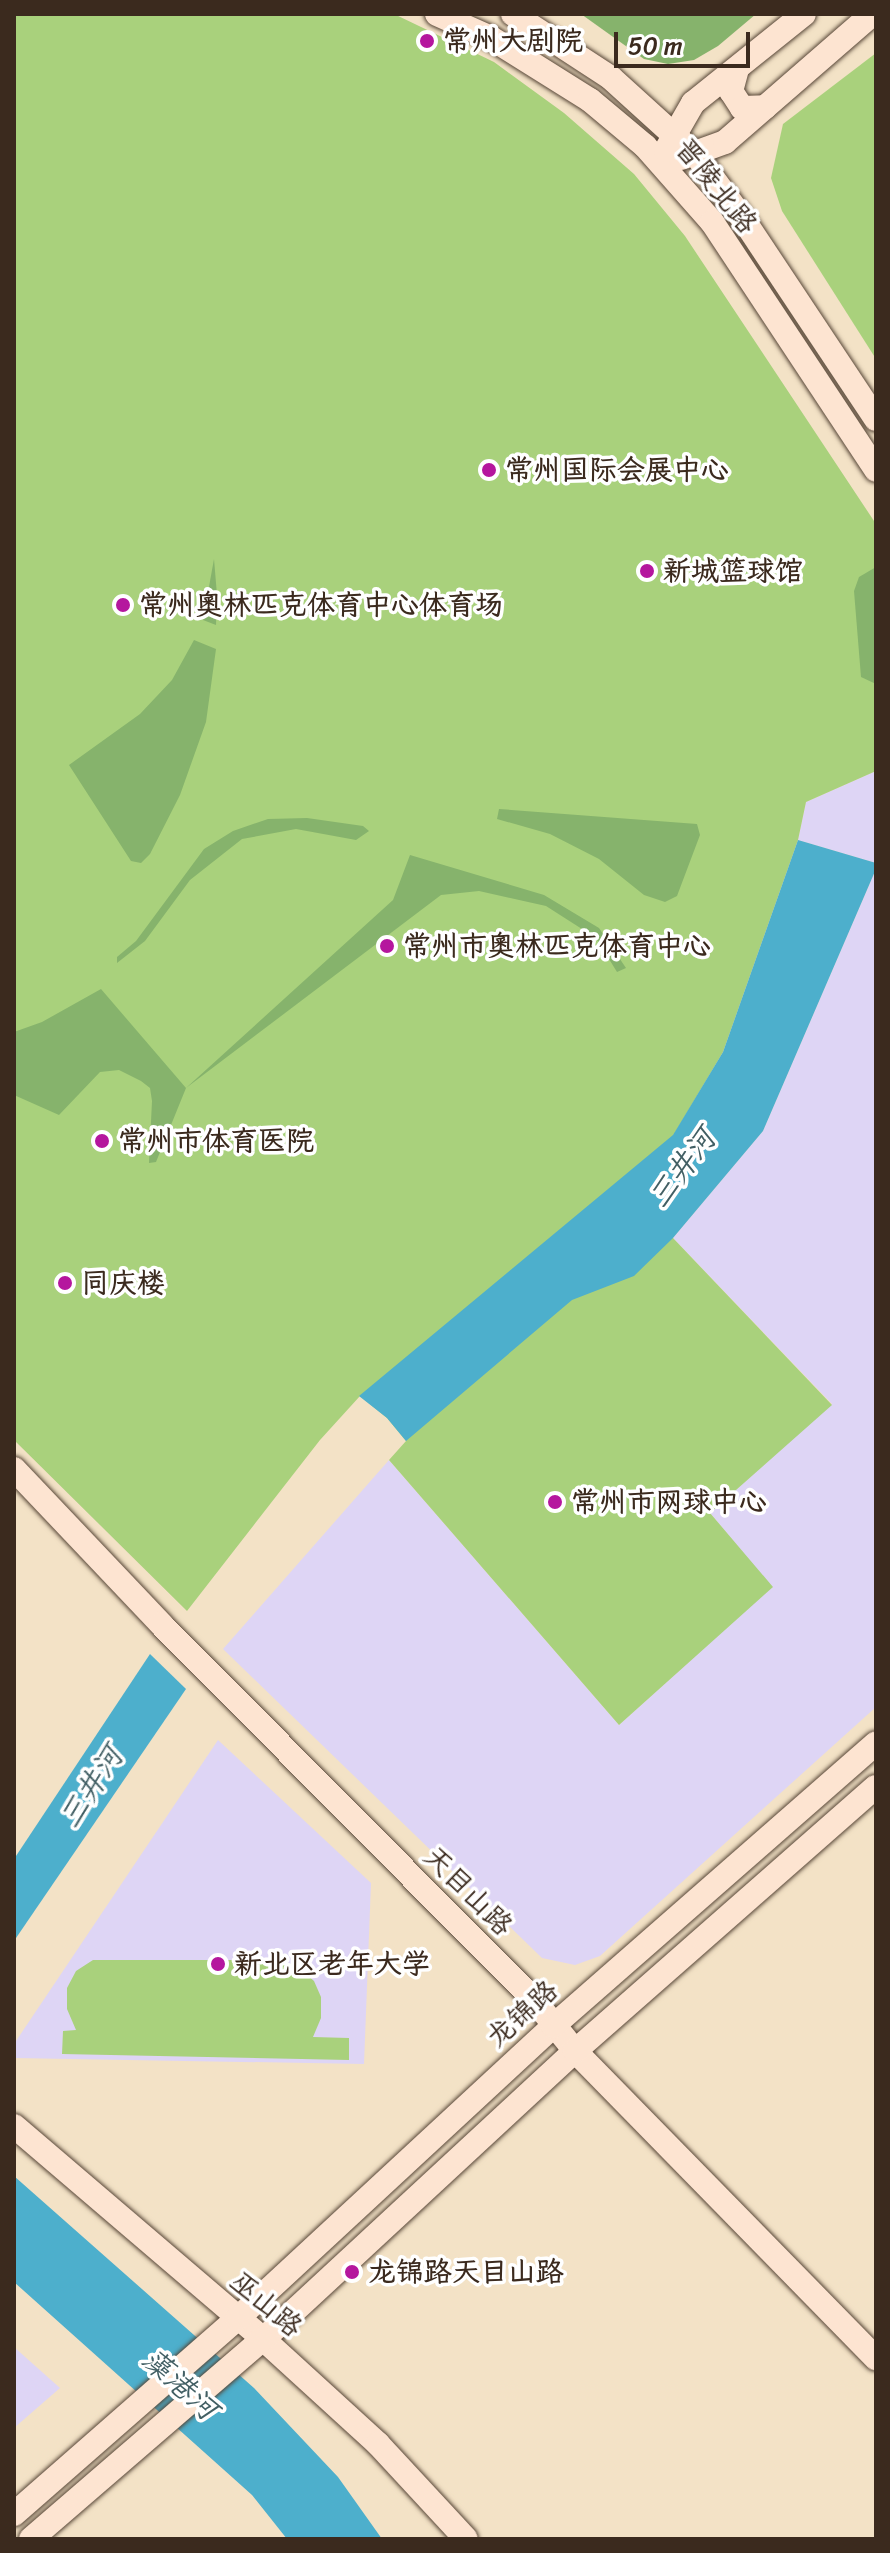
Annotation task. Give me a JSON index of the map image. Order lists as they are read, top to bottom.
{
  "streets": {
    "main road": [
      "晋陵北路",
      "天目山路",
      "龙锦路",
      "巫山路"
    ]
  },
  "crossings": [
    ["天目山路", "龙锦路"],
    ["龙锦路", "巫山路"]
  ],
  "water": ["三井河", "藻港河"],
  "places": [
    "常州大剧院",
    "常州国际会展中心",
    "新城篮球馆",
    "常州奥林匹克体育中心体育场",
    "常州市奥林匹克体育中心",
    "常州市体育医院",
    "同庆楼",
    "常州市网球中心",
    "新北区老年大学",
    "龙锦路天目山路"
  ],
  "scale_bar": "50 m"
}
